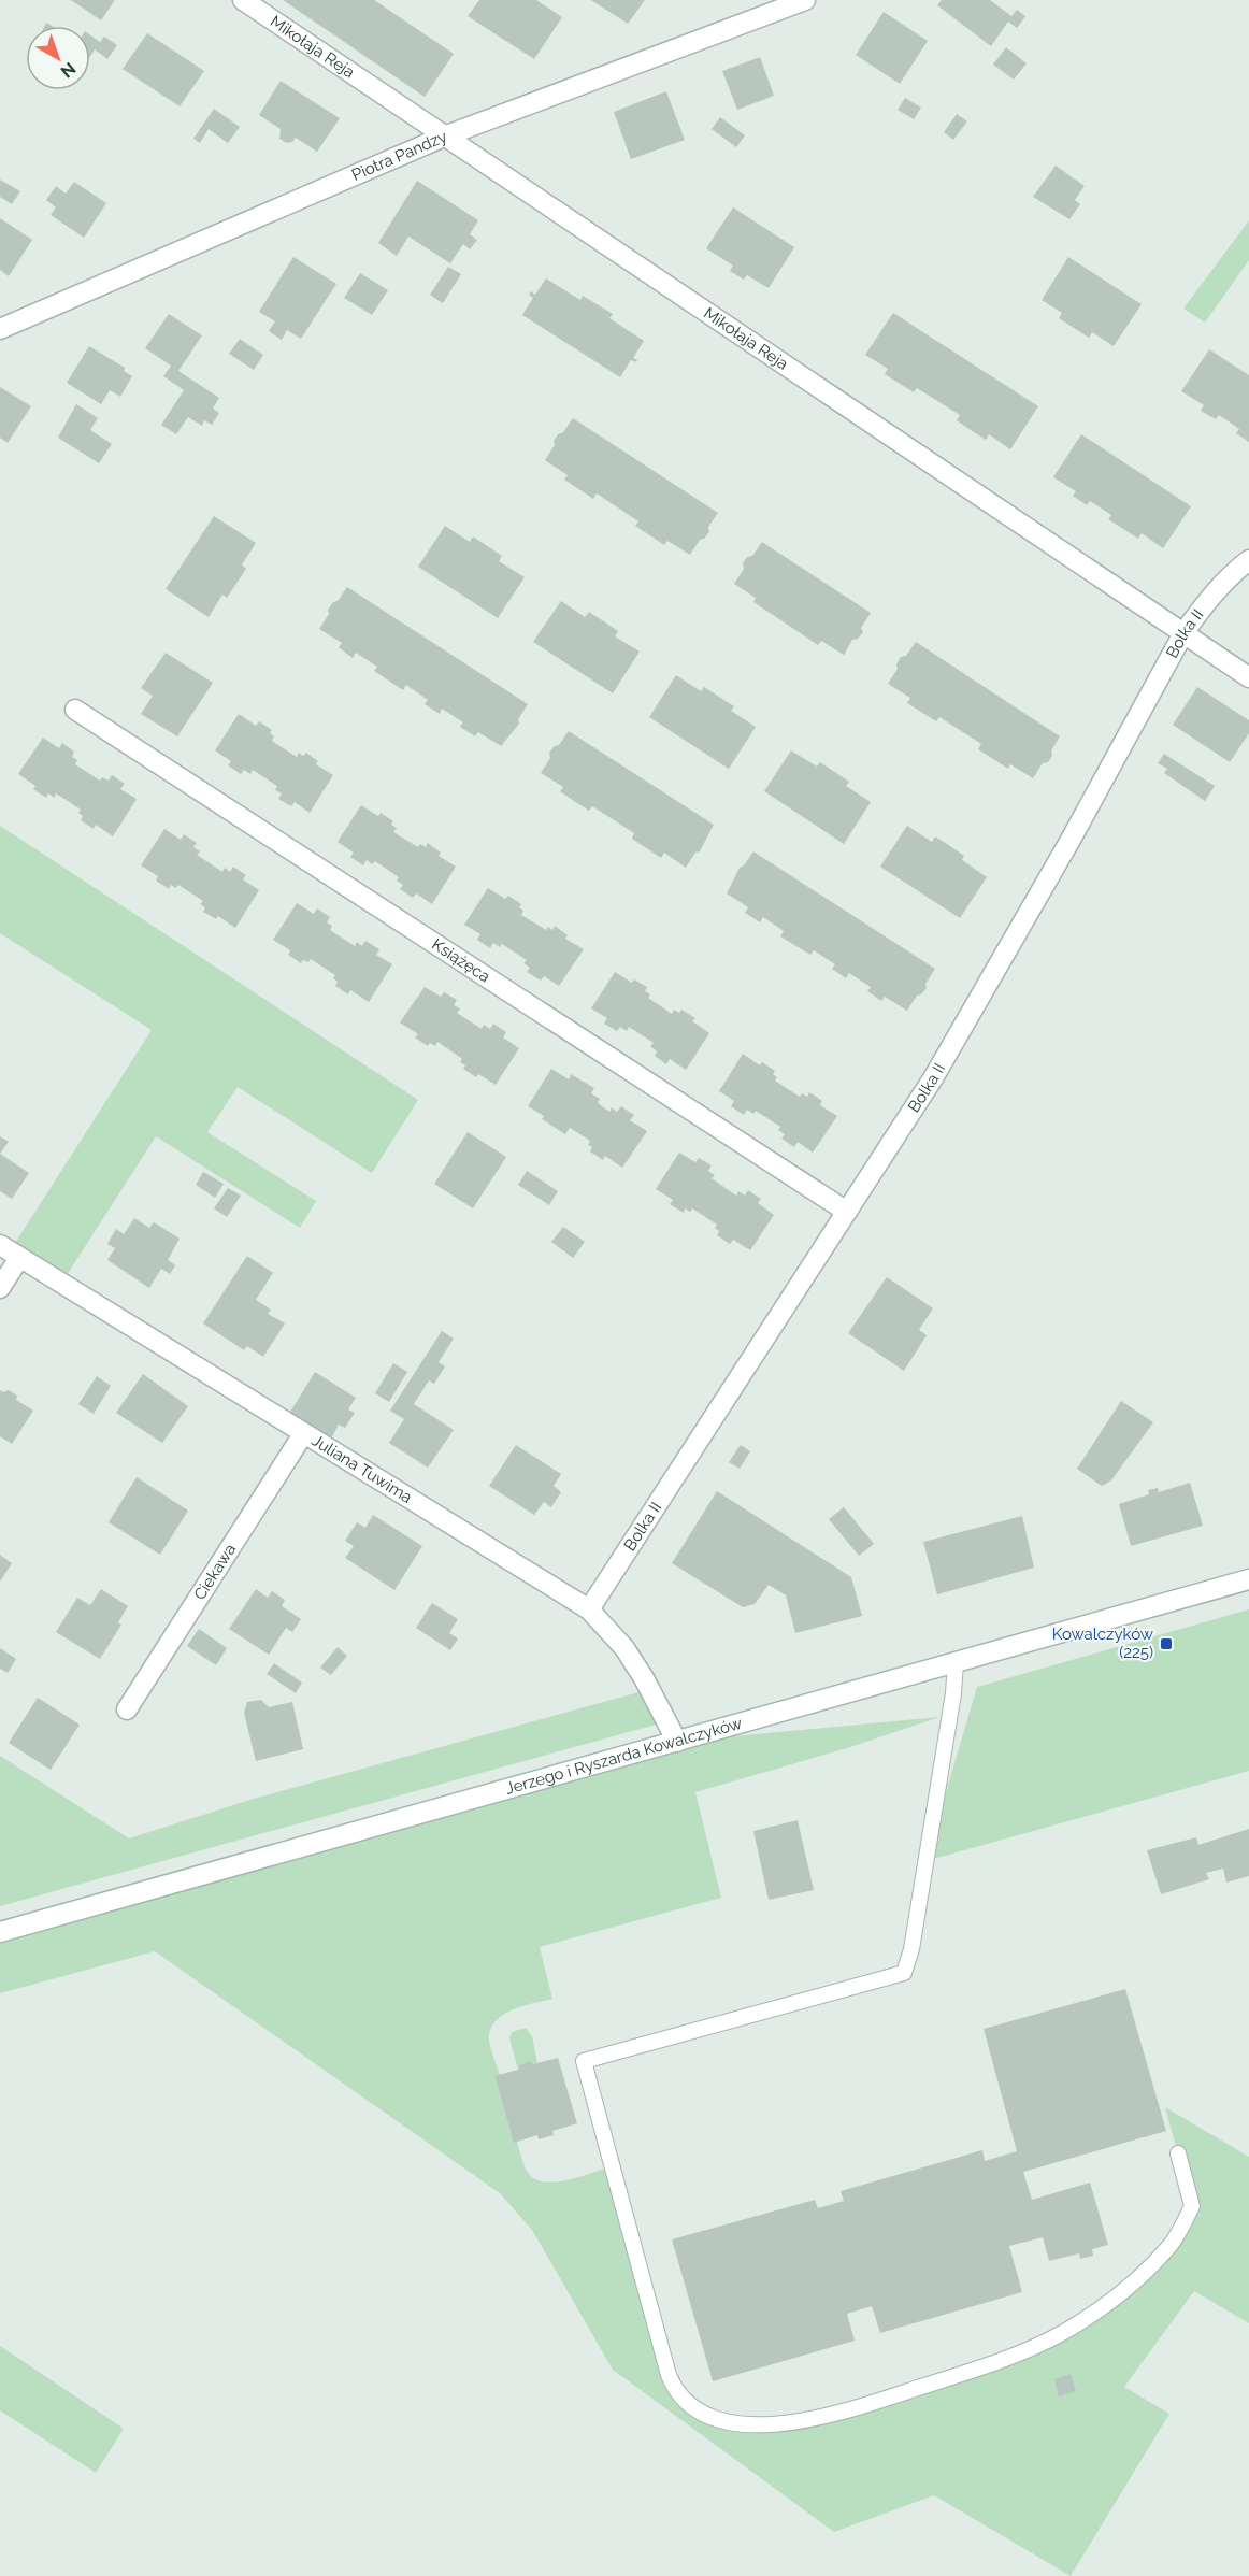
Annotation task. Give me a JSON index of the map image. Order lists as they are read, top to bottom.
{
  "streets": {
    "street": [
      "Mikołaja Reja",
      "Piotra Pandzy",
      "Bolka II",
      "Książęca",
      "Juliana Tuwima",
      "Ciekawa",
      "Jerzego i Ryszarda Kowalczyków"
    ]
  },
  "crossings": [
    ["Mikołaja Reja", "Piotra Pandzy"],
    ["Mikołaja Reja", "Bolka II"],
    ["Bolka II", "Książęca"],
    ["Bolka II", "Juliana Tuwima"],
    ["Juliana Tuwima", "Ciekawa"],
    ["Juliana Tuwima", "Jerzego i Ryszarda Kowalczyków"]
  ],
  "places": {
    "transit": ["Kowalczyków (225)"]
  },
  "north": "bottom right"
}
